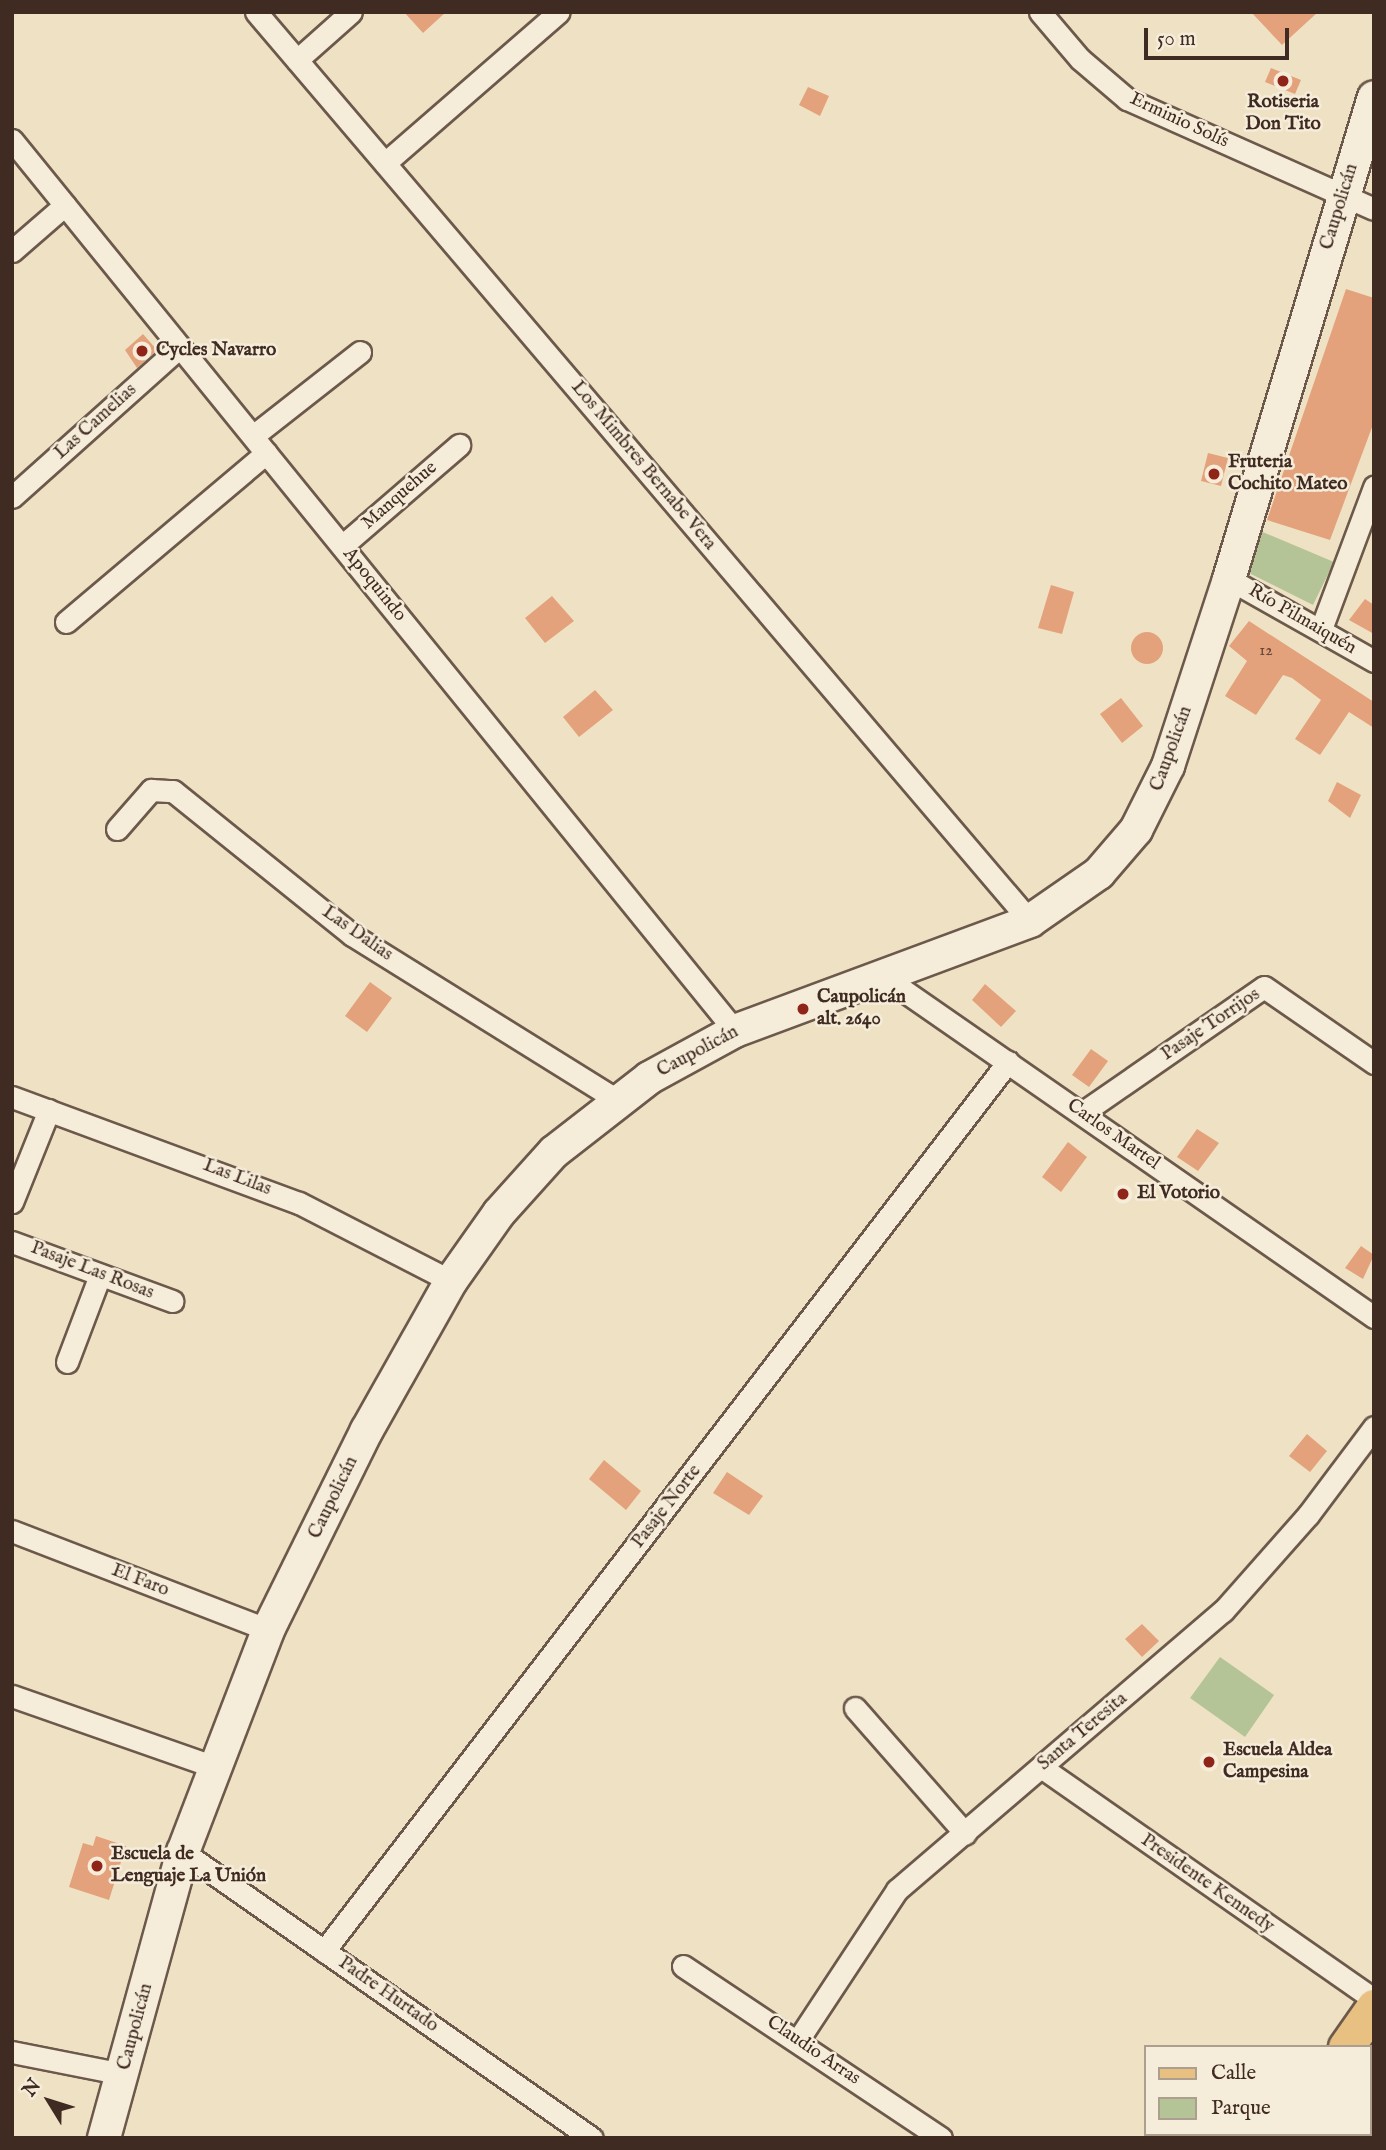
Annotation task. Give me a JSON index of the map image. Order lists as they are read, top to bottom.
{
  "streets": {
    "street": [
      "Erminio Solís",
      "Caupolicán",
      "Las Camelias",
      "Los Mimbres Bernabe Vera",
      "Manquehue",
      "Apoquindo",
      "Río Pilmaiquén",
      "Las Dalias",
      "Pasaje Torrijos",
      "Carlos Martel",
      "Las Lilas",
      "Pasaje Las Rosas",
      "Pasaje Norte",
      "El Faro",
      "Santa Teresita",
      "Presidente Kennedy",
      "Padre Hurtado",
      "Claudio Arras"
    ]
  },
  "crossings": [
    ["Erminio Solís", "Caupolicán"],
    ["Caupolicán", "Los Mimbres Bernabe Vera"],
    ["Caupolicán", "Apoquindo"],
    ["Caupolicán", "Río Pilmaiquén"],
    ["Caupolicán", "Las Dalias"],
    ["Caupolicán", "Carlos Martel"],
    ["Caupolicán", "Las Lilas"],
    ["Caupolicán", "El Faro"],
    ["Caupolicán", "Padre Hurtado"],
    ["Las Camelias", "Apoquindo"],
    ["Manquehue", "Apoquindo"],
    ["Pasaje Torrijos", "Carlos Martel"],
    ["Carlos Martel", "Pasaje Norte"],
    ["Pasaje Norte", "Padre Hurtado"],
    ["Santa Teresita", "Presidente Kennedy"],
    ["Santa Teresita", "Claudio Arras"]
  ],
  "places": [
    "Rotiseria Don Tito",
    "Cycles Navarro",
    "Fruteria Cochito Mateo",
    "Caupolicán alt. 2640",
    "El Votorio",
    "Escuela Aldea Campesina",
    "Escuela de Lenguaje La Unión"
  ],
  "house_numbers": ["12"],
  "legend": ["Calle", "Parque"],
  "scale_bar": "50 m",
  "north": "top left"
}
